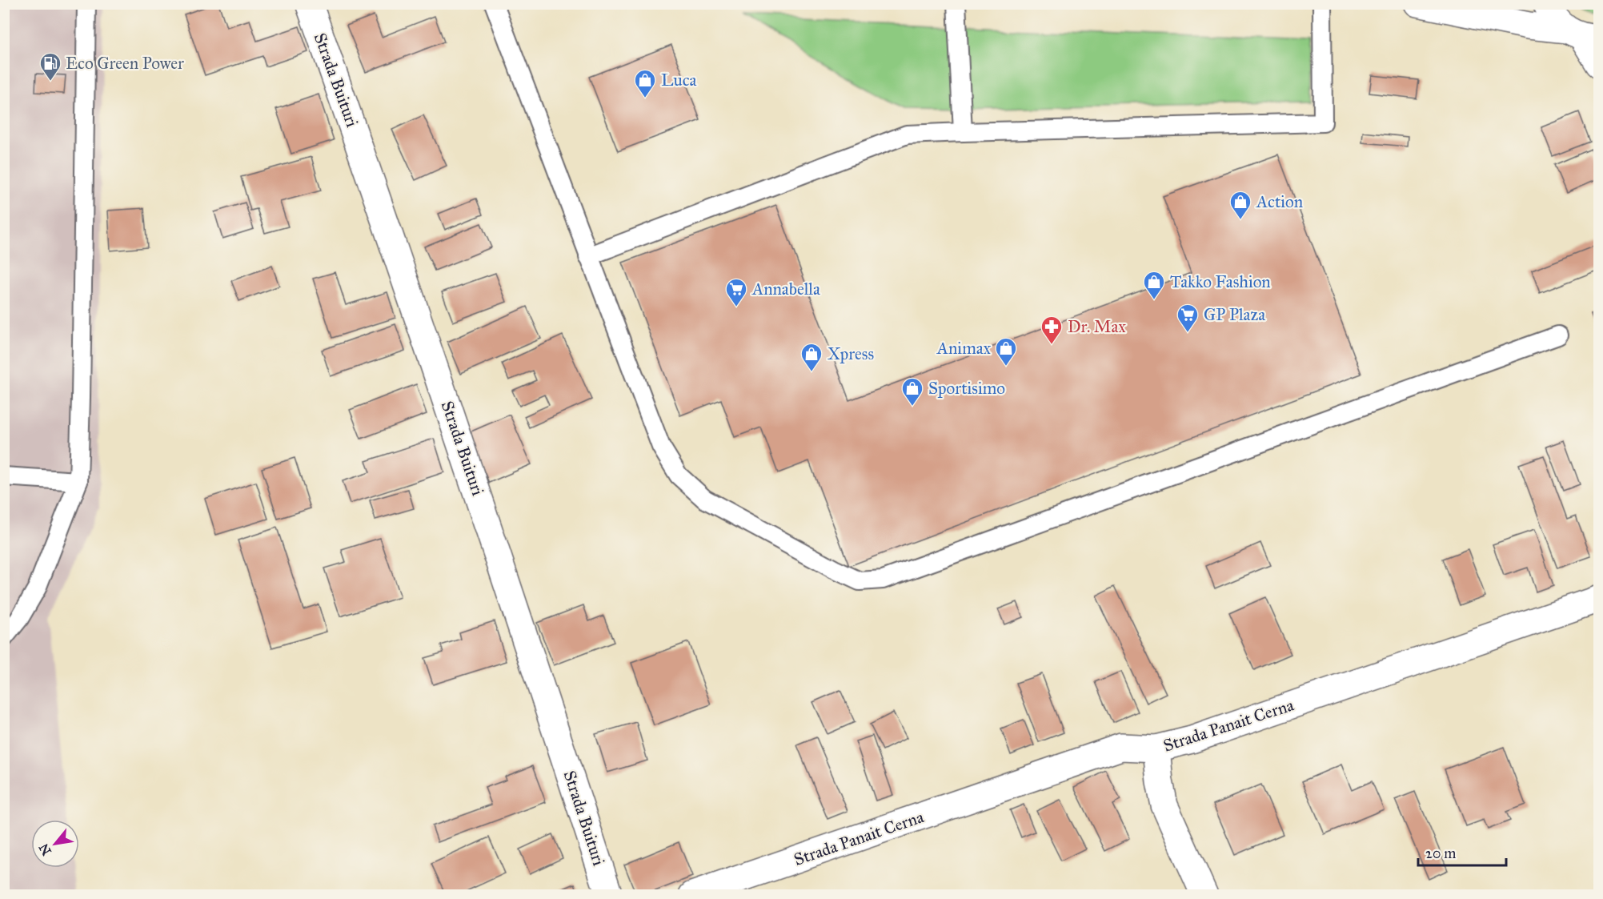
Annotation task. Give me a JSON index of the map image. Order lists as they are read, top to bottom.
{
  "streets": {
    "street": ["Strada Buituri", "Strada Panait Cerna"]
  },
  "places": {
    "fuel station": ["Eco Green Power"],
    "shop": [
      "Luca",
      "Action",
      "Takko Fashion",
      "Animax",
      "Xpress",
      "Sportisimo"
    ],
    "supermarket": ["Annabella", "GP Plaza"],
    "pharmacy": ["Dr. Max"]
  },
  "scale_bar": "20 m",
  "north": "bottom left"
}
